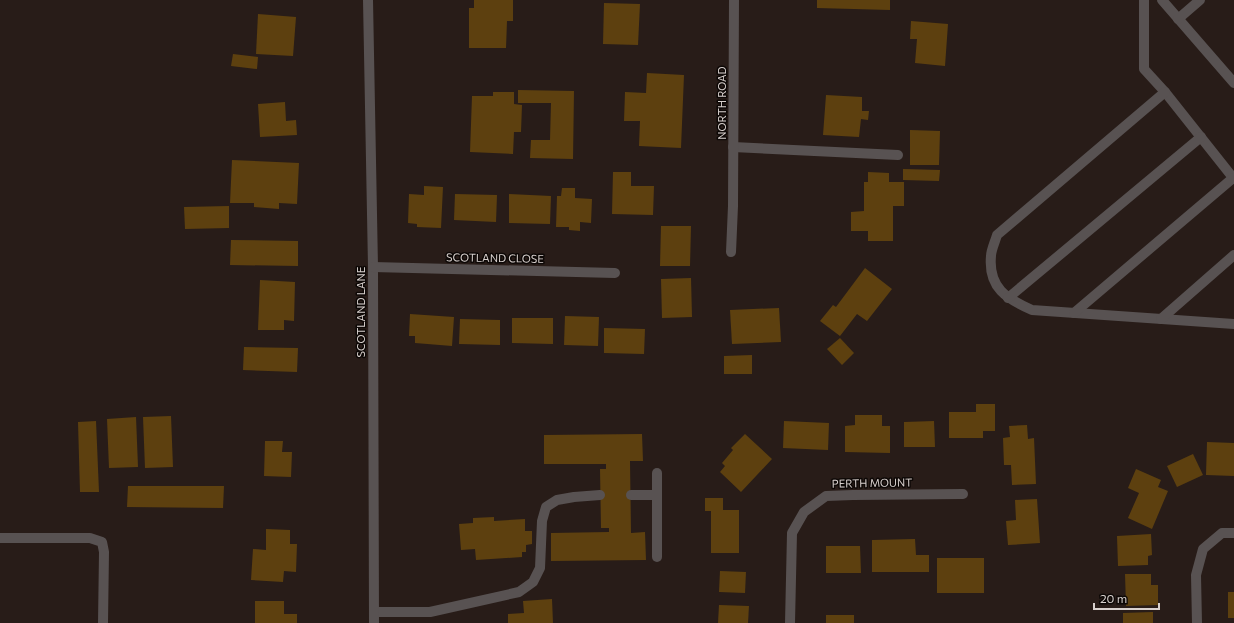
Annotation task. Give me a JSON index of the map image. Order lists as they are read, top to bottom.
{
  "streets": {
    "street": [
      "NORTH ROAD",
      "SCOTLAND CLOSE",
      "SCOTLAND LANE",
      "PERTH MOUNT"
    ]
  },
  "crossings": [
    ["SCOTLAND CLOSE", "SCOTLAND LANE"]
  ],
  "scale_bar": "20 m"
}
